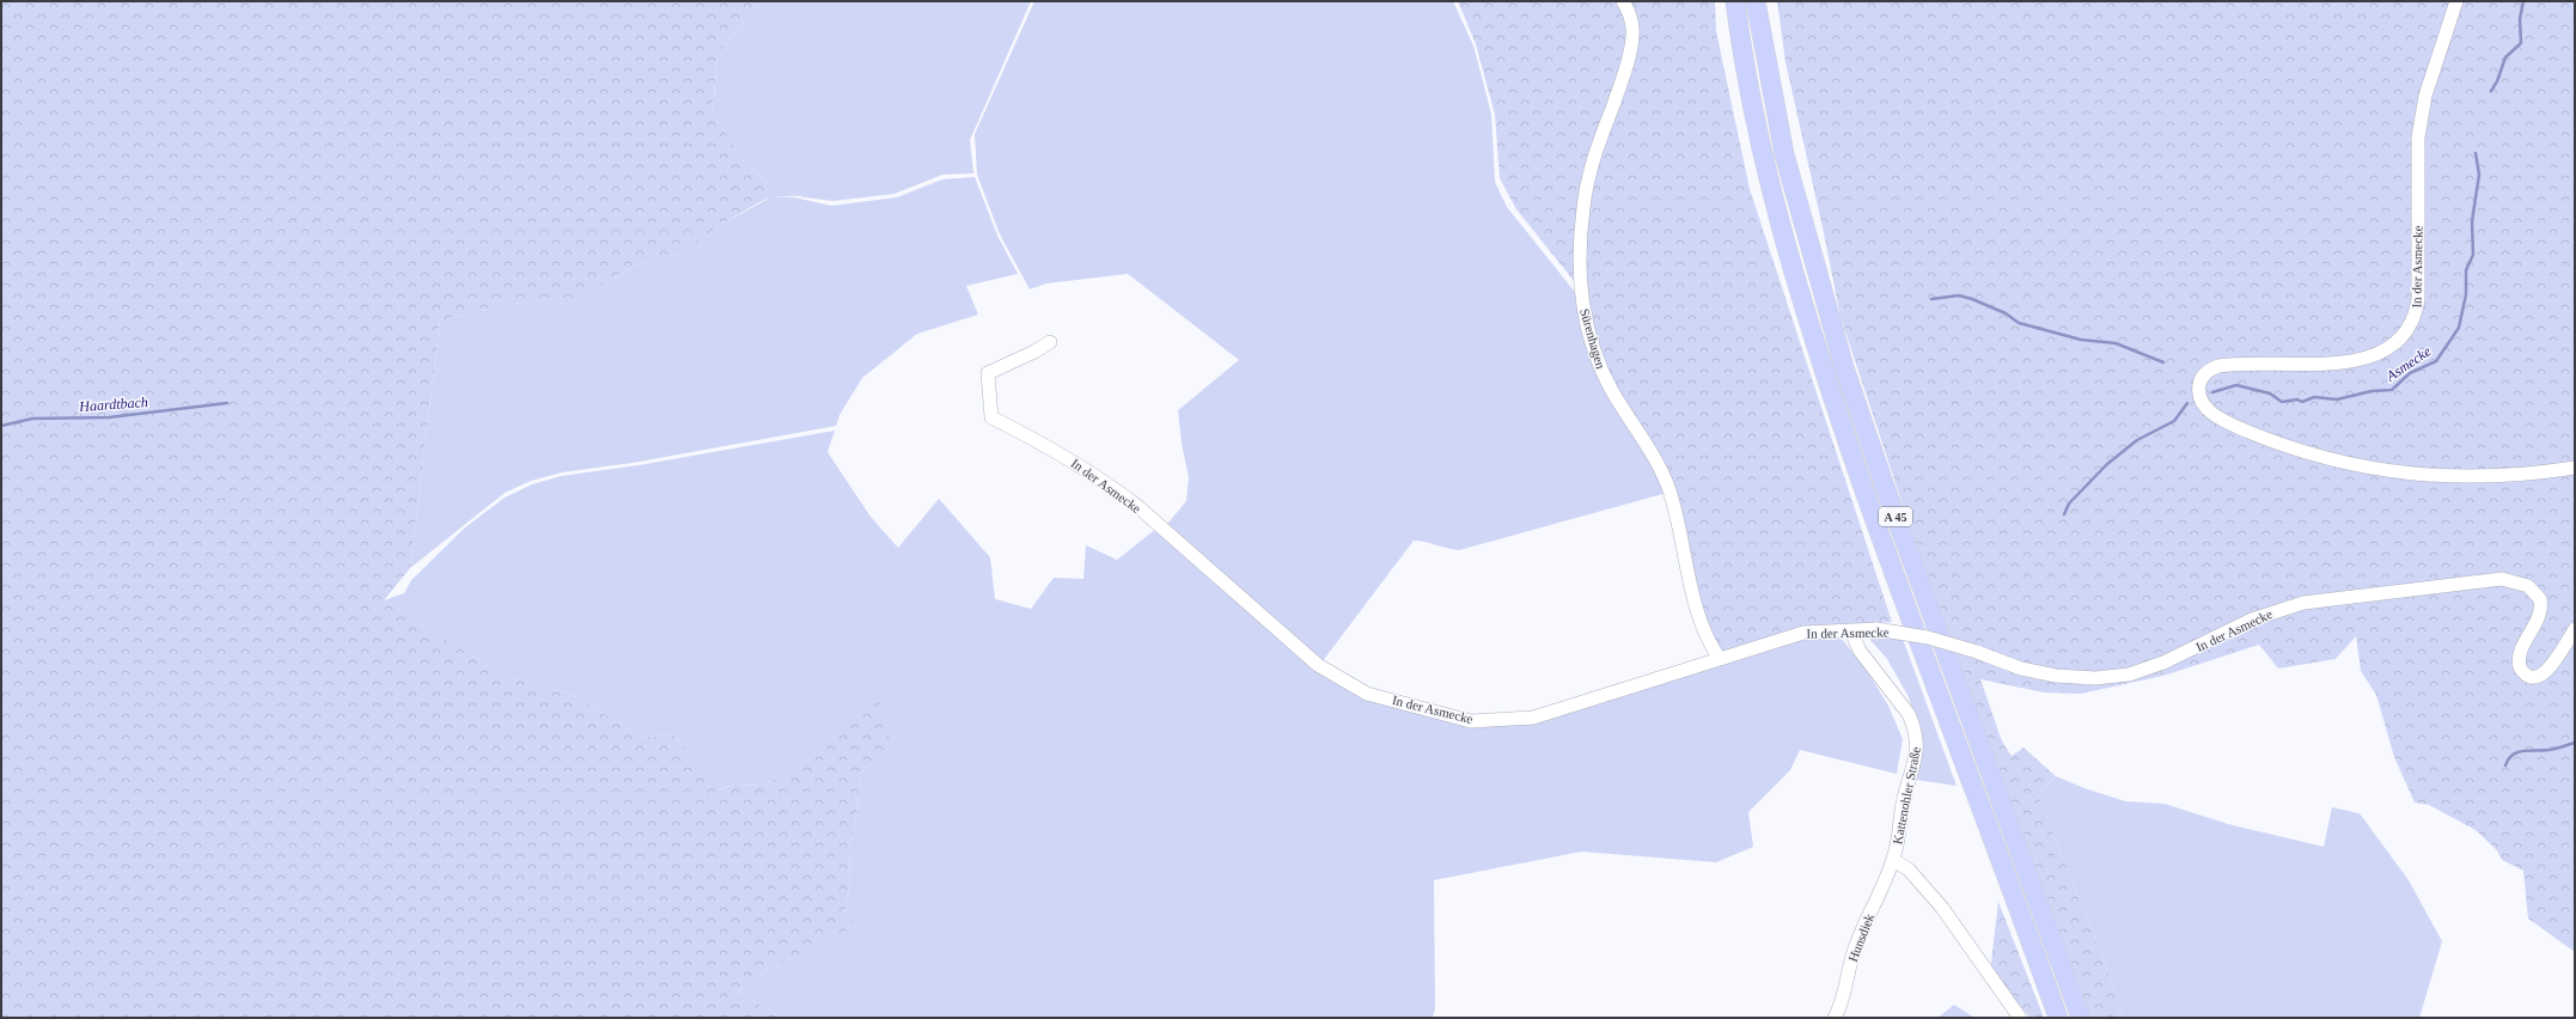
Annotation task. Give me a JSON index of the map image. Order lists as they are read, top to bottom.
{
  "streets": {
    "highway": ["A 45"],
    "street": [
      "In der Asmecke",
      "Sürenhagen",
      "Kattenohler Straße",
      "Hunsdiek"
    ]
  },
  "crossings": [
    ["In der Asmecke", "Sürenhagen"],
    ["In der Asmecke", "Kattenohler Straße"],
    ["Kattenohler Straße", "Hunsdiek"]
  ],
  "water": ["Asmecke", "Haardtbach"]
}
